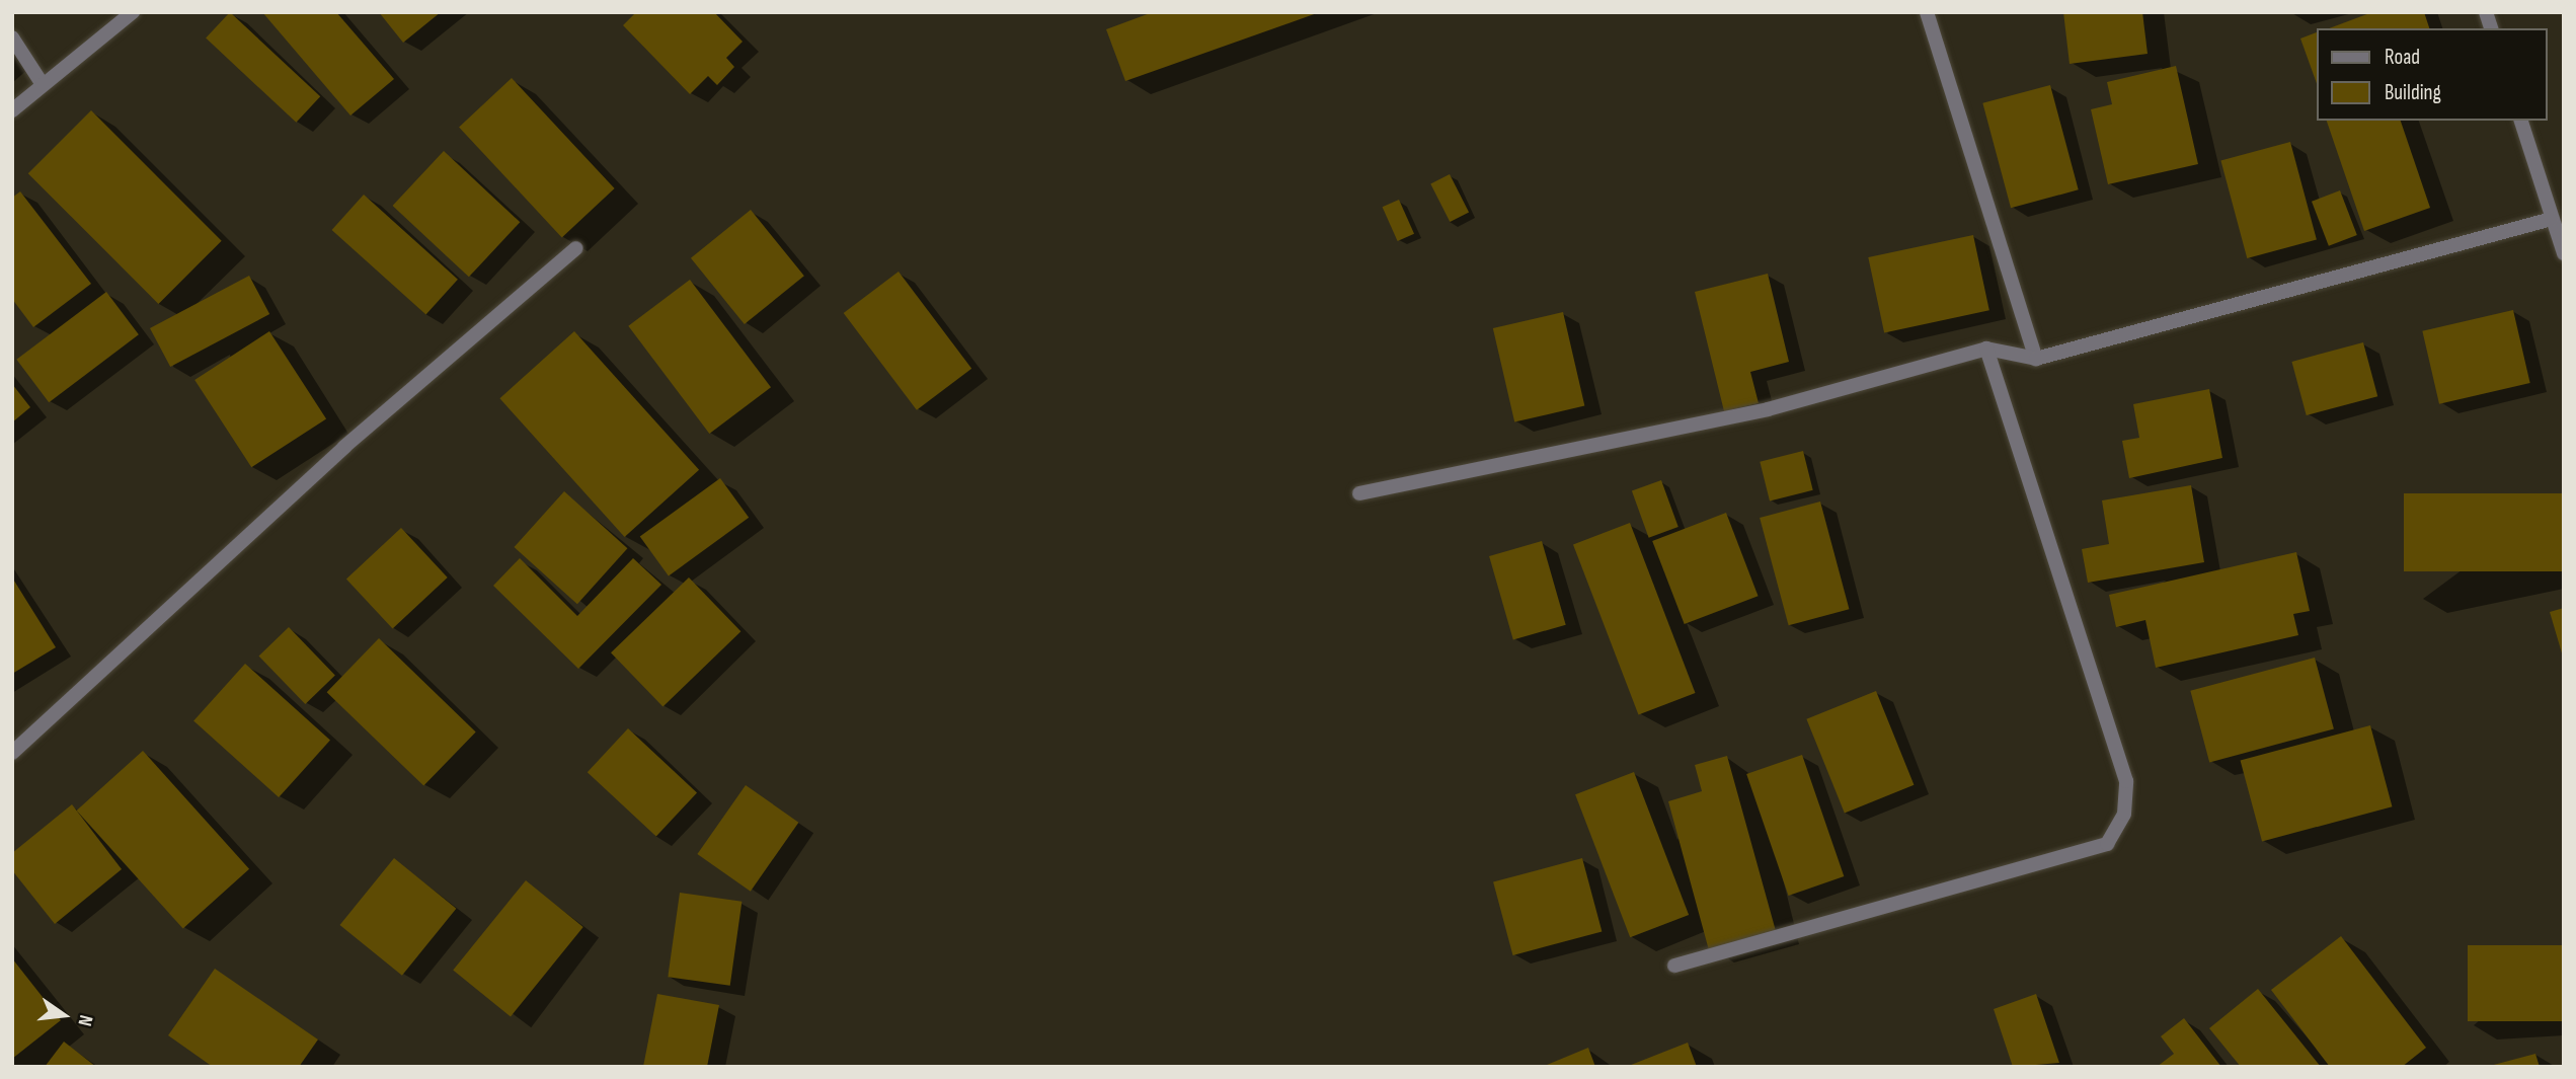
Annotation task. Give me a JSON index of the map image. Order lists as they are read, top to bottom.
{
  "legend": ["Road", "Building"],
  "north": "right"
}
